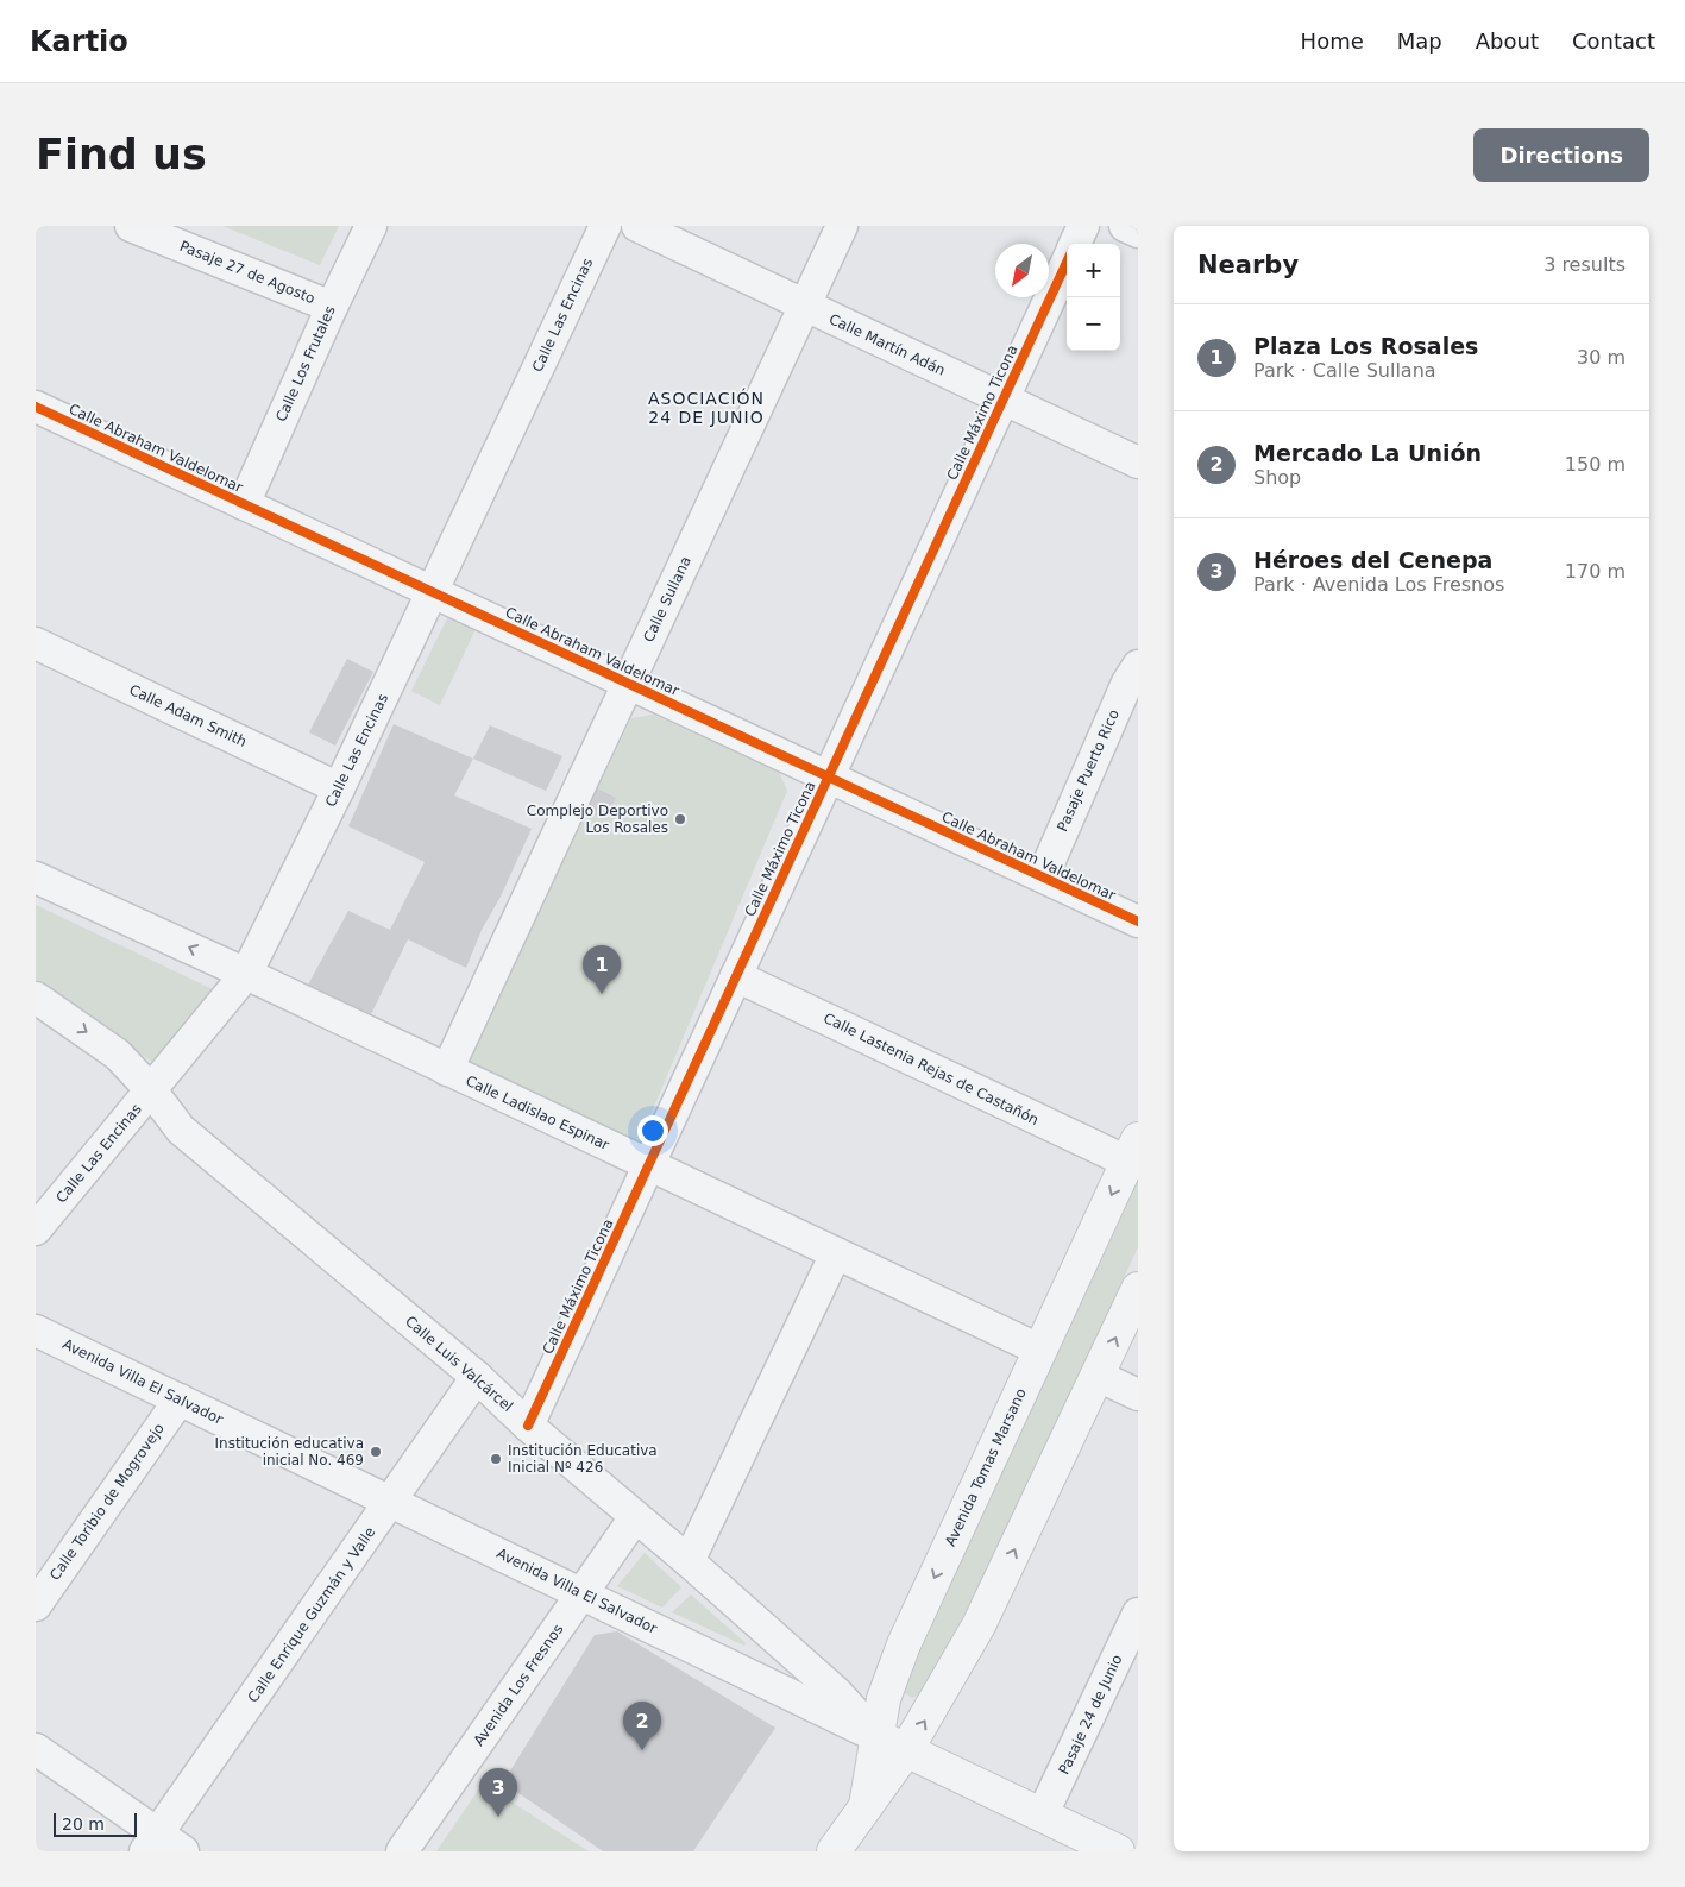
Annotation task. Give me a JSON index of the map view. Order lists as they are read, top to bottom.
{
  "streets": {
    "street": [
      "Pasaje 27 de Agosto",
      "Calle Las Encinas",
      "Calle Martín Adán",
      "Calle Los Frutales",
      "Calle Máximo Ticona",
      "Calle Abraham Valdelomar",
      "Calle Sullana",
      "Calle Adam Smith",
      "Pasaje Puerto Rico",
      "Calle Lastenia Rejas de Castañón",
      "Calle Ladislao Espinar",
      "Calle Luis Valcárcel",
      "Avenida Villa El Salvador",
      "Avenida Tomas Marsano",
      "Calle Toribio de Mogrovejo",
      "Calle Enrique Guzmán y Valle",
      "Avenida Los Fresnos",
      "Pasaje 24 de Junio"
    ]
  },
  "crossings": [
    ["Pasaje 27 de Agosto", "Calle Los Frutales"],
    ["Calle Las Encinas", "Calle Abraham Valdelomar"],
    ["Calle Las Encinas", "Calle Adam Smith"],
    ["Calle Las Encinas", "Calle Ladislao Espinar"],
    ["Calle Las Encinas", "Calle Luis Valcárcel"],
    ["Calle Martín Adán", "Calle Máximo Ticona"],
    ["Calle Martín Adán", "Calle Sullana"],
    ["Calle Los Frutales", "Calle Abraham Valdelomar"],
    ["Calle Máximo Ticona", "Calle Abraham Valdelomar"],
    ["Calle Máximo Ticona", "Calle Lastenia Rejas de Castañón"],
    ["Calle Máximo Ticona", "Calle Ladislao Espinar"],
    ["Calle Máximo Ticona", "Calle Luis Valcárcel"],
    ["Calle Abraham Valdelomar", "Calle Sullana"],
    ["Calle Abraham Valdelomar", "Pasaje Puerto Rico"],
    ["Calle Sullana", "Calle Ladislao Espinar"],
    ["Calle Lastenia Rejas de Castañón", "Avenida Tomas Marsano"],
    ["Calle Ladislao Espinar", "Avenida Tomas Marsano"],
    ["Calle Luis Valcárcel", "Avenida Villa El Salvador"],
    ["Calle Luis Valcárcel", "Avenida Tomas Marsano"],
    ["Calle Luis Valcárcel", "Calle Enrique Guzmán y Valle"],
    ["Calle Luis Valcárcel", "Avenida Los Fresnos"],
    ["Avenida Villa El Salvador", "Avenida Tomas Marsano"],
    ["Avenida Villa El Salvador", "Calle Toribio de Mogrovejo"],
    ["Avenida Villa El Salvador", "Calle Enrique Guzmán y Valle"],
    ["Avenida Villa El Salvador", "Avenida Los Fresnos"],
    ["Avenida Villa El Salvador", "Pasaje 24 de Junio"]
  ],
  "districts": ["ASOCIACIÓN 24 DE JUNIO"],
  "places": ["Complejo Deportivo Los Rosales", "Institución educativa inicial No. 469", "Institución Educativa Inicial Nº 426"],
  "scale_bar": "20 m",
  "north": "bottom left",
  "page": {
    "header": "Kartio",
    "nav": [
      "Home",
      "Map",
      "About",
      "Contact"
    ],
    "buttons": "Directions",
    "title": "Find us",
    "heading": ["Nearby", "3 results"],
    "map_buttons": ["+", "−"],
    "list": [
      {
        "mark": "1",
        "name": "Plaza Los Rosales",
        "note": "Park · Calle Sullana",
        "value": "30 m"
      },
      {
        "mark": "2",
        "name": "Mercado La Unión",
        "note": "Shop",
        "value": "150 m"
      },
      {
        "mark": "3",
        "name": "Héroes del Cenepa",
        "note": "Park · Avenida Los Fresnos",
        "value": "170 m"
      }
    ],
    "pins": ["1", "2", "3"],
    "scale": "20 m"
  }
}
